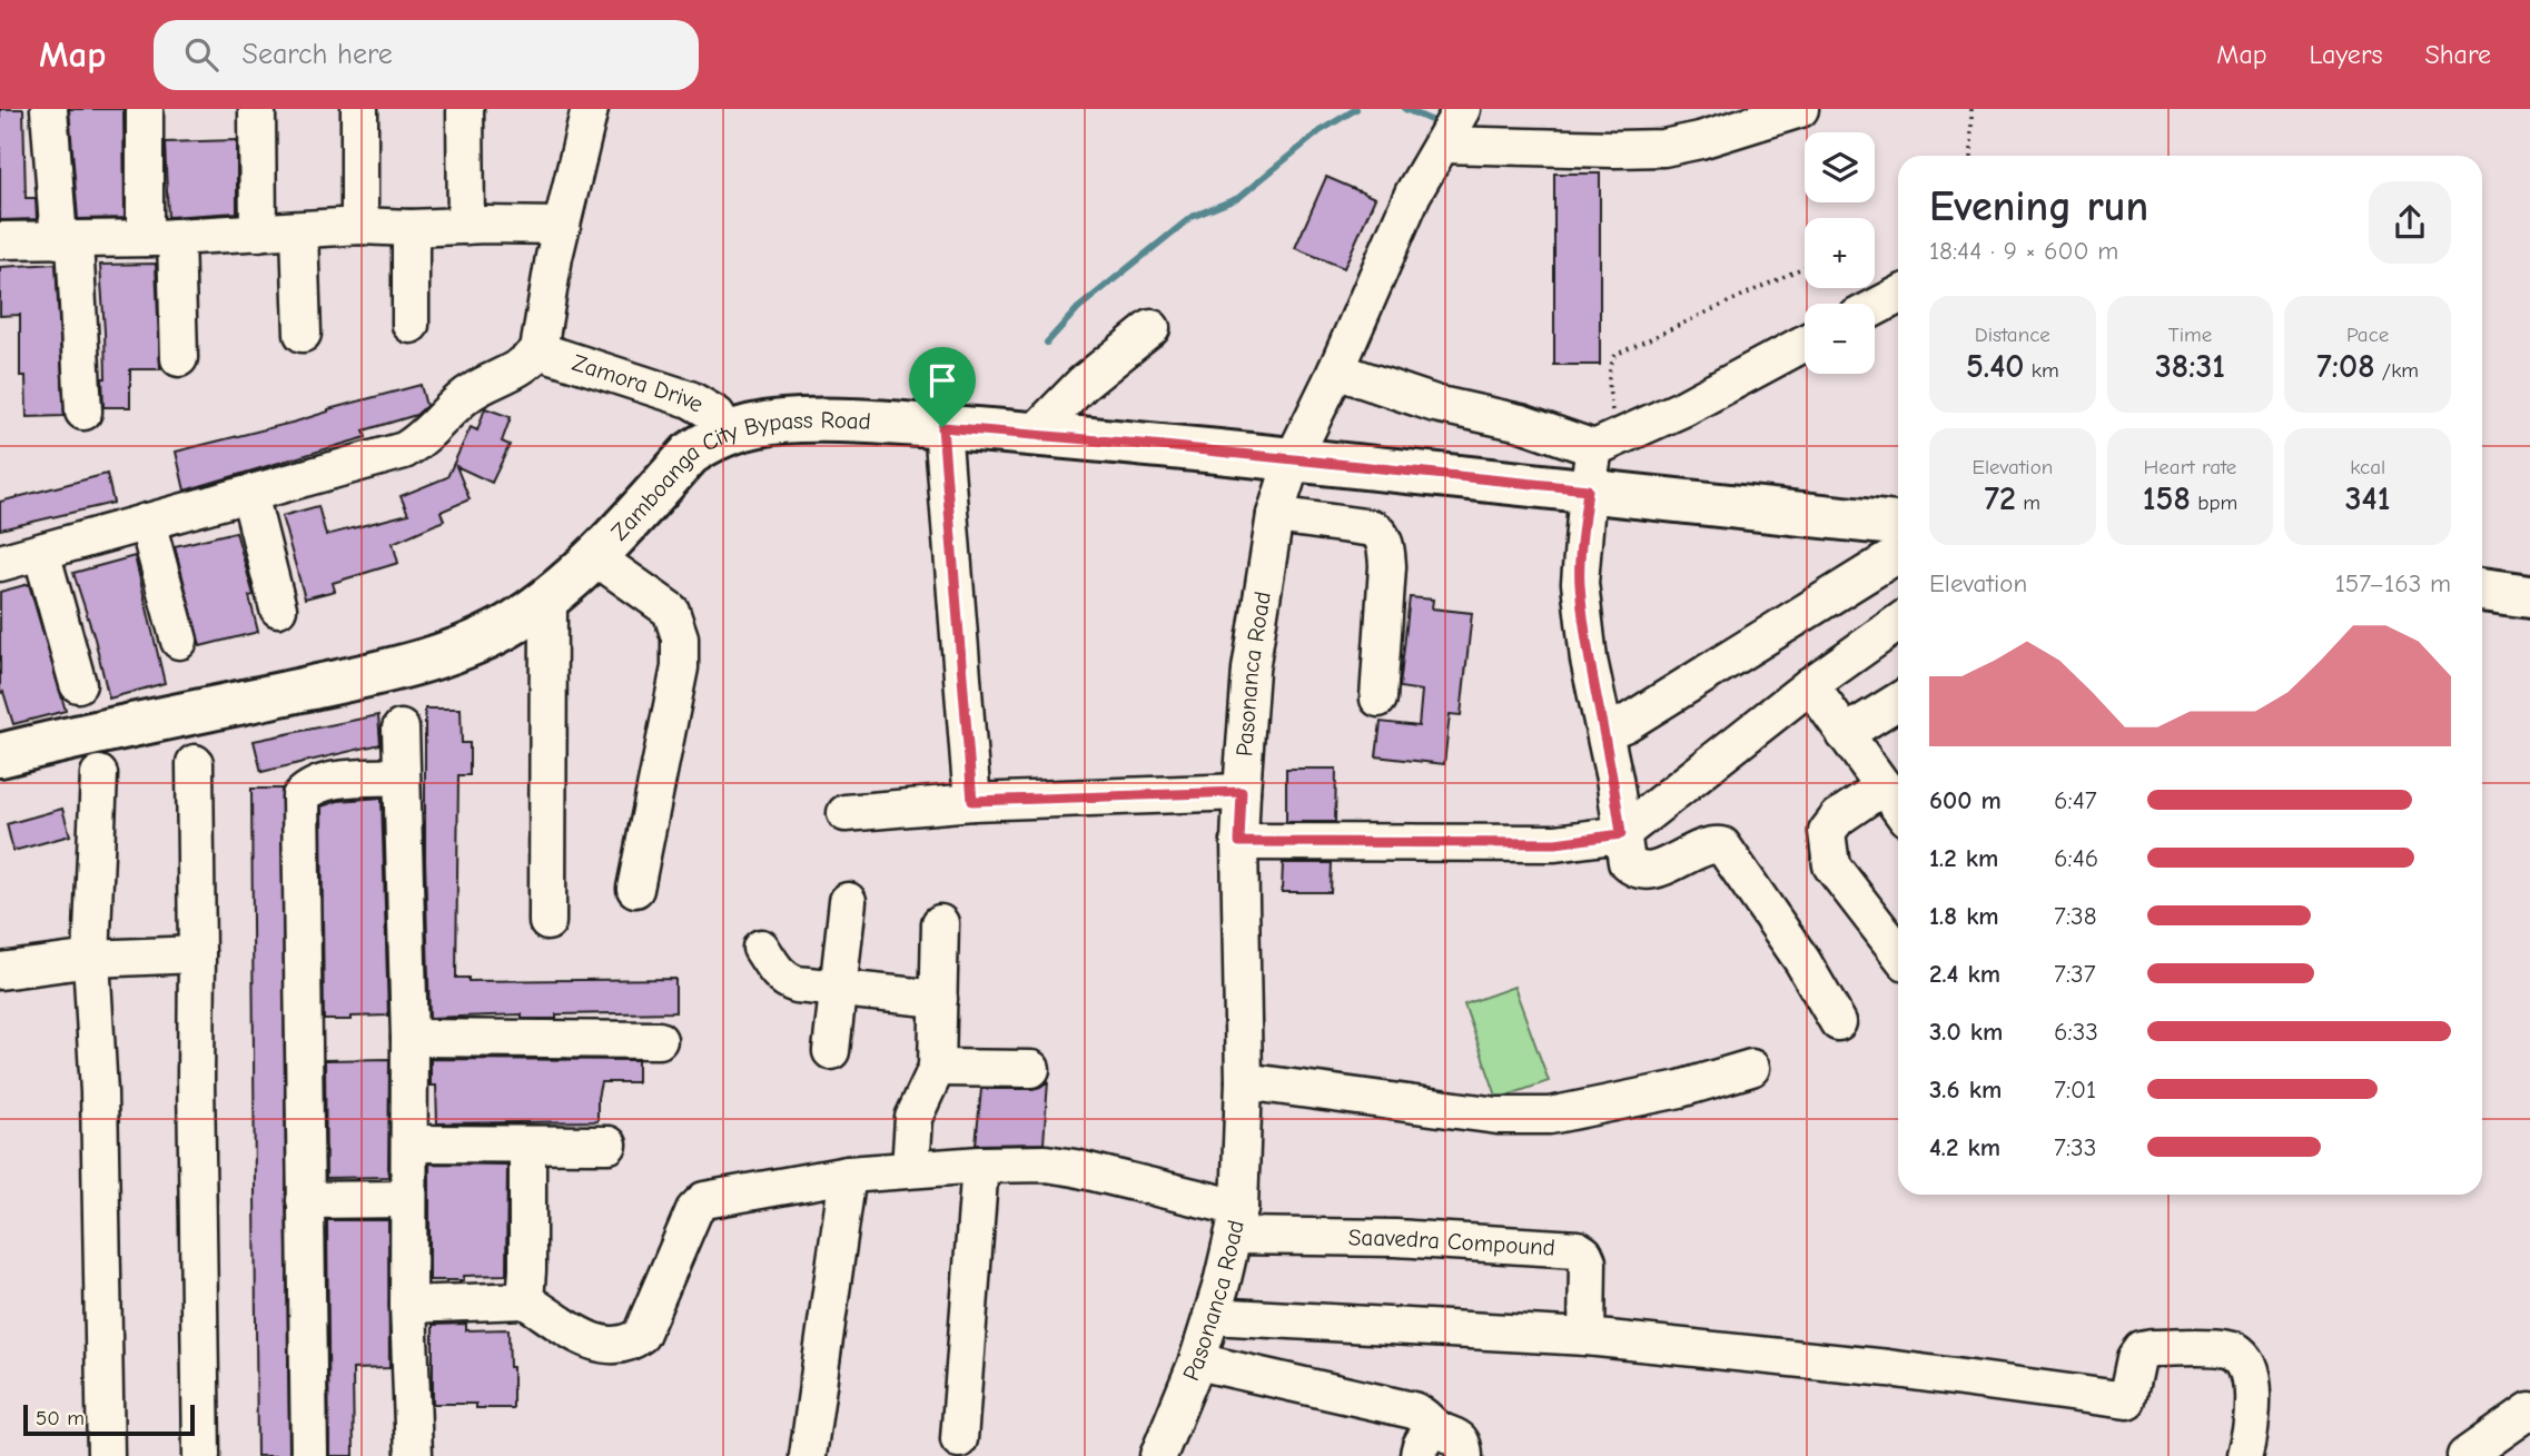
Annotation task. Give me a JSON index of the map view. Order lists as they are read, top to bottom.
{
  "streets": {
    "main road": ["Zamboanga City Bypass Road"],
    "street": ["Zamora Drive", "Pasonanca Road", "Saavedra Compound"]
  },
  "crossings": [
    ["Zamora Drive", "Zamboanga City Bypass Road"],
    ["Zamboanga City Bypass Road", "Pasonanca Road"],
    ["Pasonanca Road", "Saavedra Compound"]
  ],
  "scale_bar": "50 m",
  "page": {
    "header": "Map",
    "search": "Search here",
    "nav": ["Map", "Layers", "Share"],
    "map_buttons": ["+", "−"],
    "heading": ["Evening run", "18:44 · 9 × 600 m"],
    "stats": [
      ["Distance", "5.40 km"],
      ["Time", "38:31"],
      ["Pace", "7:08 /km"],
      ["Elevation", "72 m"],
      ["Heart rate", "158 bpm"],
      ["kcal", "341"]
    ],
    "chart": ["Elevation", "157–163 m"],
    "list": [
      {
        "name": "600 m",
        "note": "6:47"
      },
      {
        "name": "1.2 km",
        "note": "6:46"
      },
      {
        "name": "1.8 km",
        "note": "7:38"
      },
      {
        "name": "2.4 km",
        "note": "7:37"
      },
      {
        "name": "3.0 km",
        "note": "6:33"
      },
      {
        "name": "3.6 km",
        "note": "7:01"
      },
      {
        "name": "4.2 km",
        "note": "7:33"
      }
    ],
    "scale": "50 m"
  }
}
